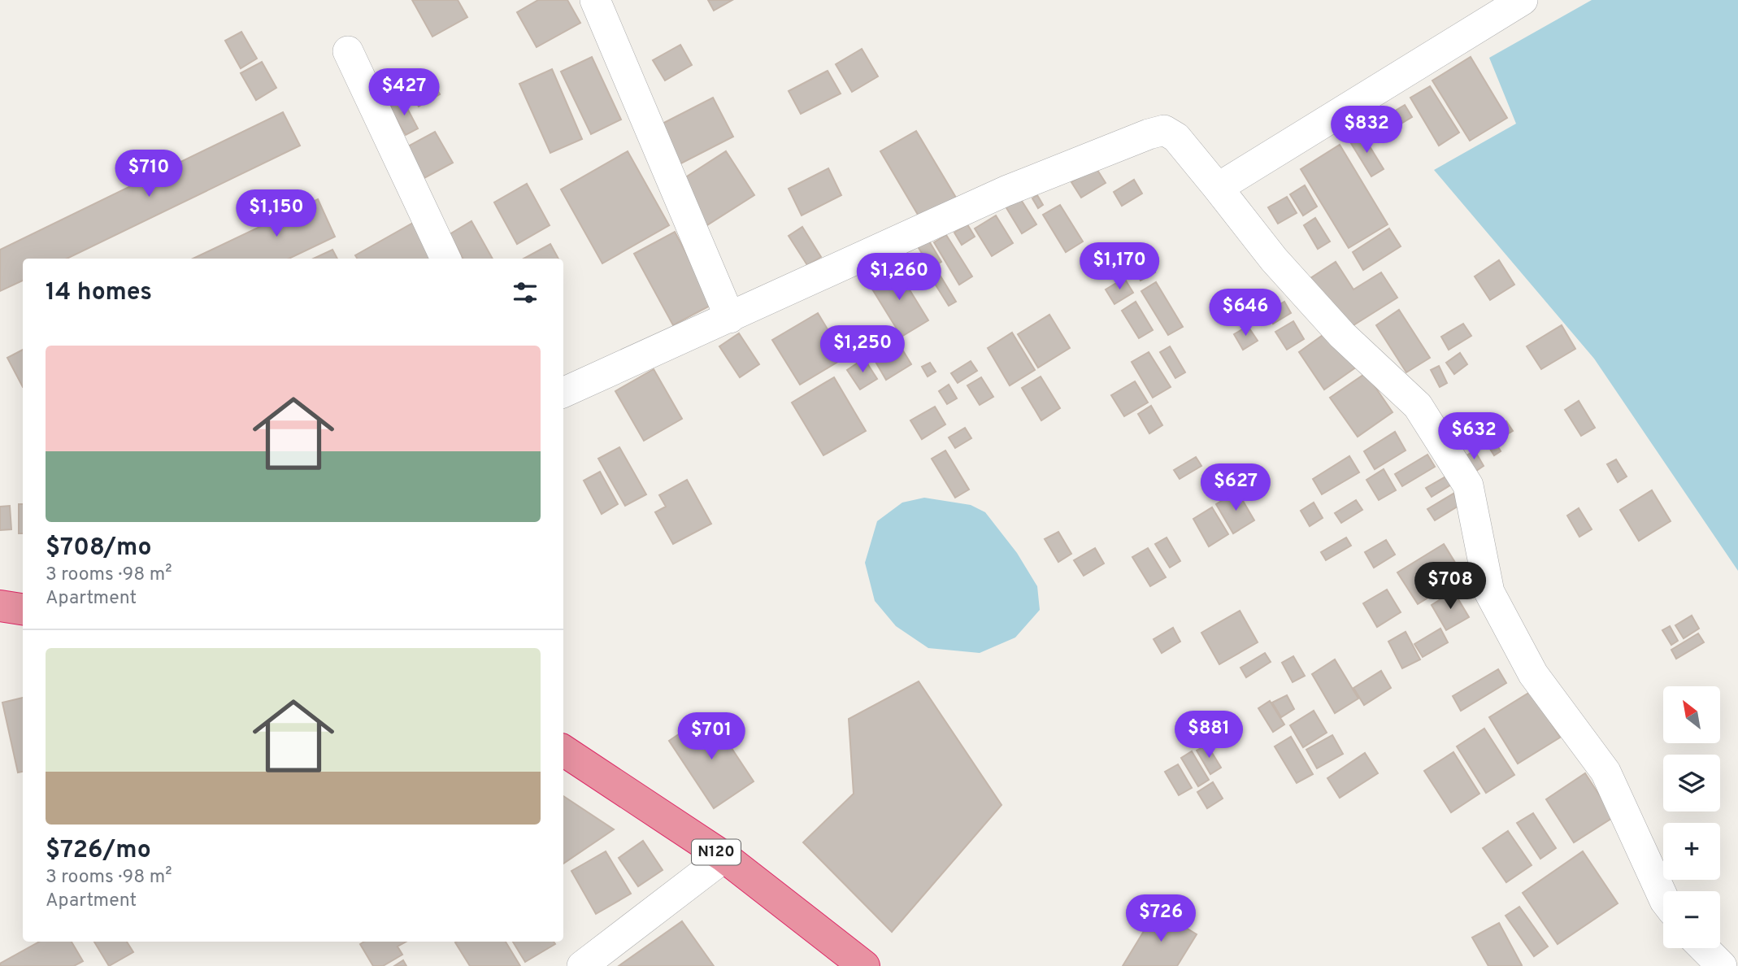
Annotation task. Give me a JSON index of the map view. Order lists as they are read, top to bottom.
{
  "streets": {
    "highway": ["N120"]
  },
  "north": "top left",
  "page": {
    "price": [
      "$427",
      "$832",
      "$710",
      "$1,150",
      "$1,170",
      "$1,260",
      "$646",
      "$1,250",
      "$632",
      "$627",
      "$708",
      "$881",
      "$701",
      "$726"
    ],
    "heading": "14 homes",
    "list": [
      {
        "name": "$708/mo",
        "note": "3 rooms · 98 m² · Apartment"
      },
      {
        "name": "$726/mo",
        "note": "3 rooms · 98 m² · Apartment"
      }
    ],
    "map_buttons": ["+", "−"]
  }
}
